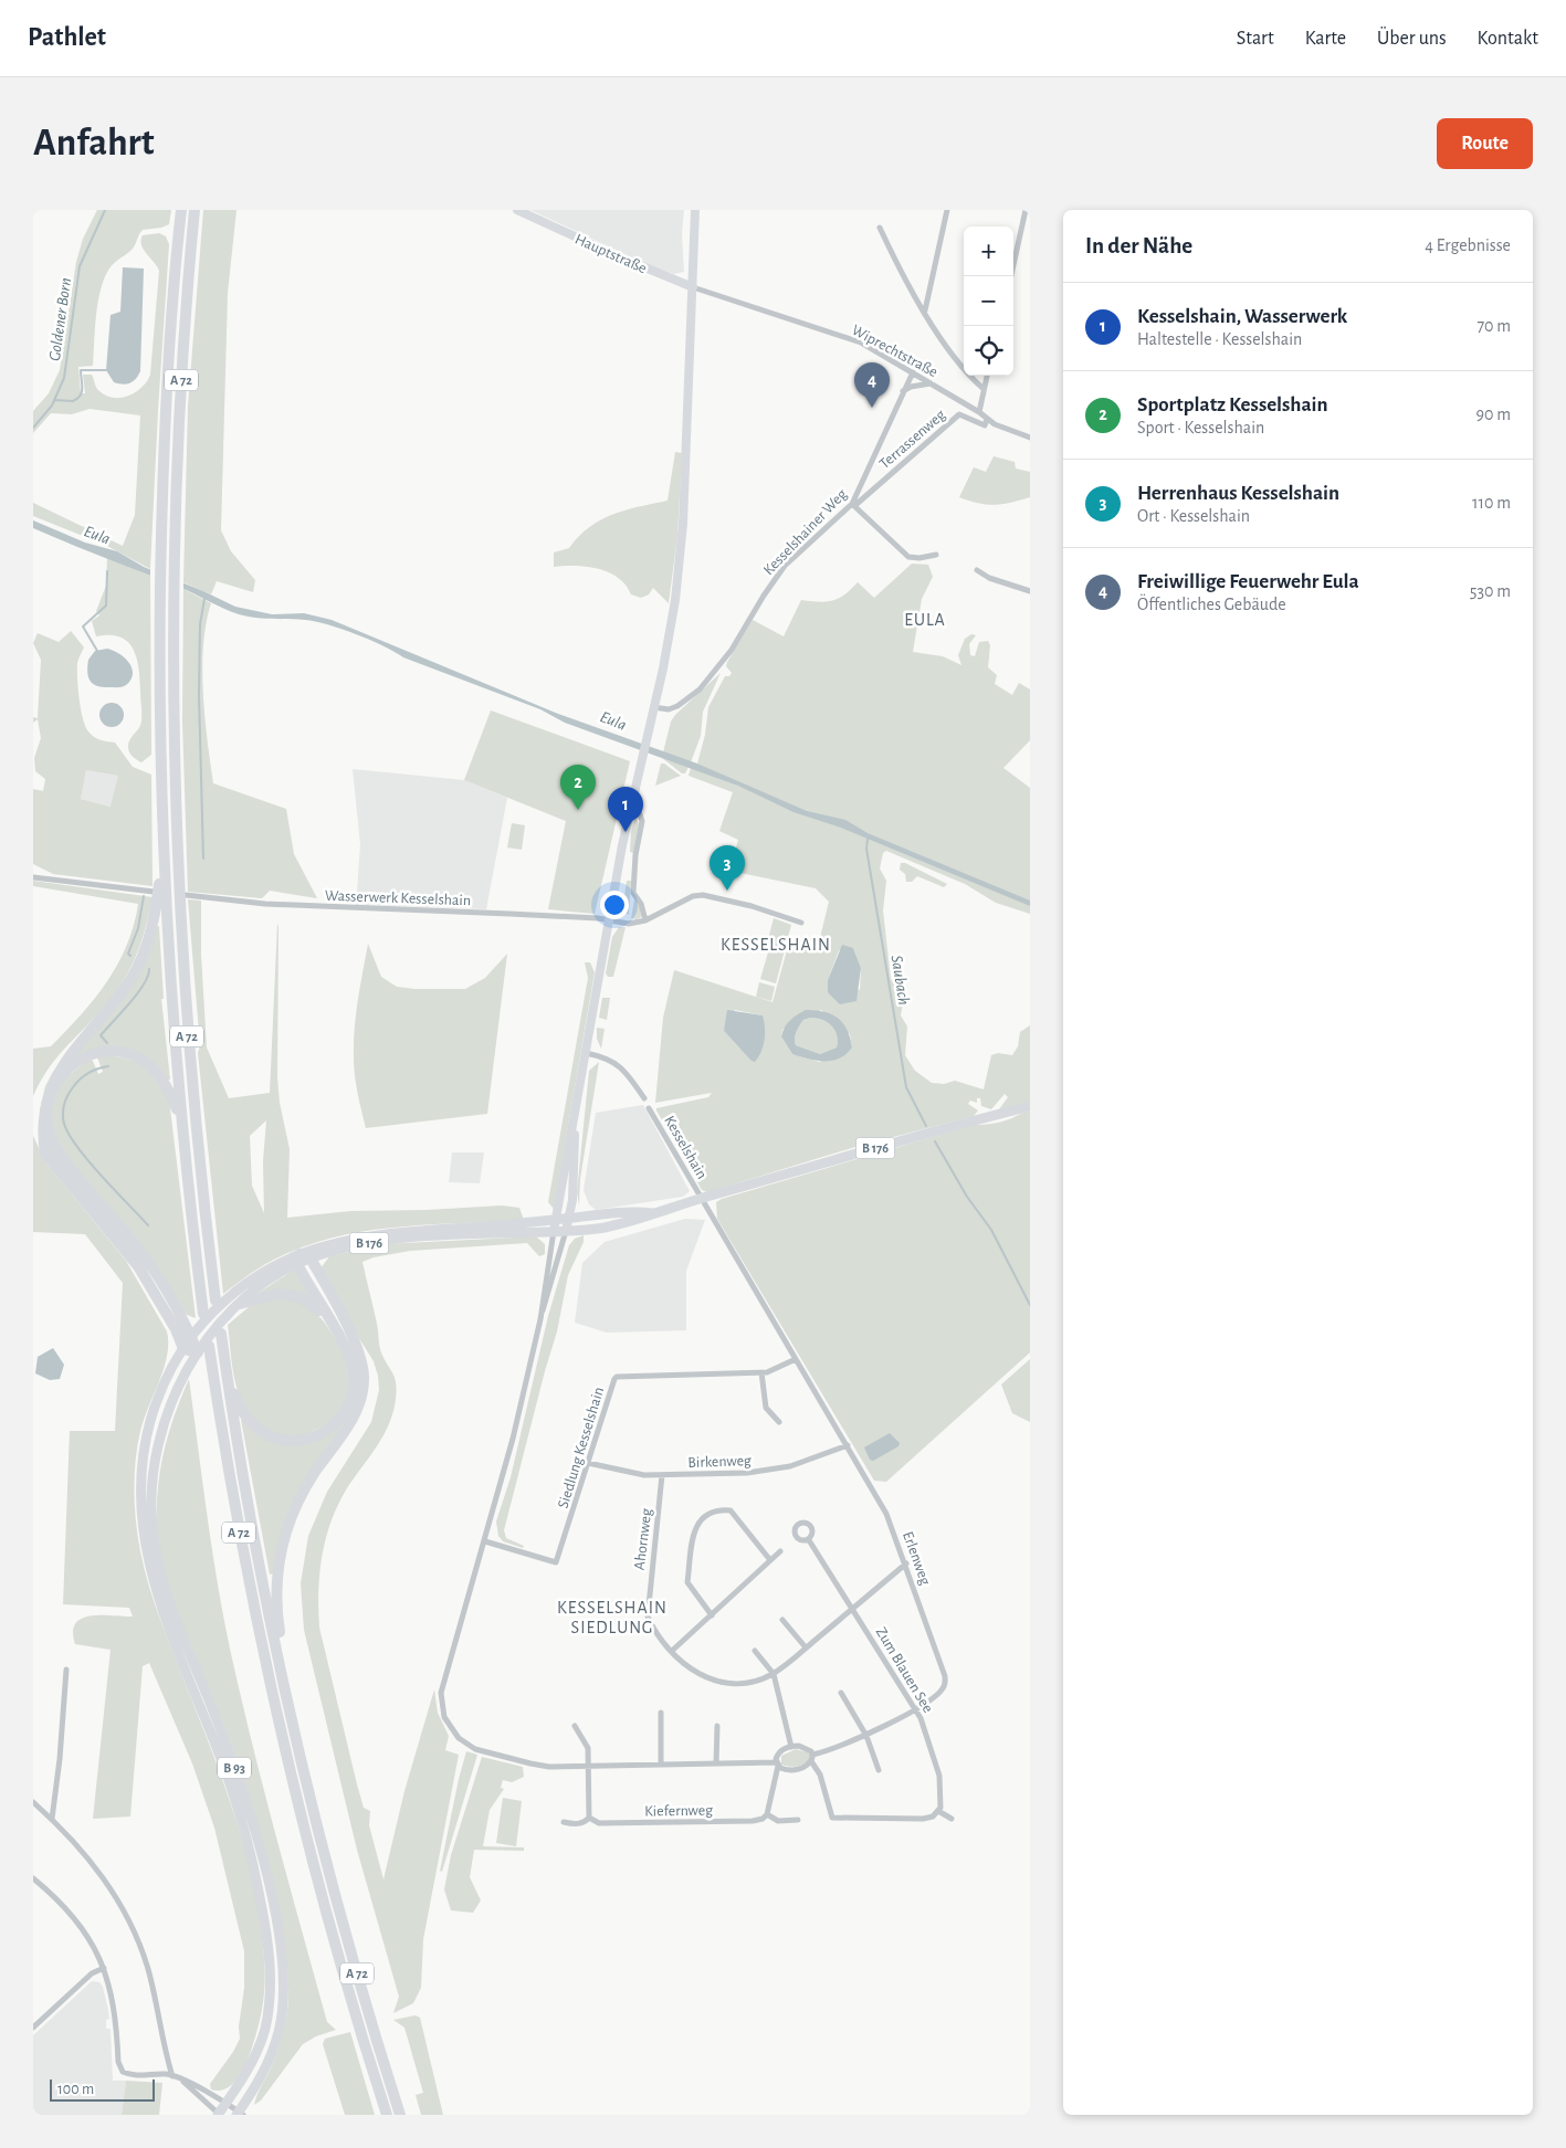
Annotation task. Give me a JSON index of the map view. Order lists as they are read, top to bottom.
{
  "streets": {
    "highway": ["A 72"],
    "main road": ["Hauptstraße", "B 176", "B 93"],
    "street": [
      "Wiprechtstraße",
      "Terrassenweg",
      "Kesselshainer Weg",
      "Wasserwerk Kesselshain",
      "Kesselshain",
      "Siedlung Kesselshain",
      "Birkenweg",
      "Ahornweg",
      "Erlenweg",
      "Zum Blauen See",
      "Kiefernweg"
    ]
  },
  "crossings": [
    ["Hauptstraße", "Wiprechtstraße"],
    ["Wiprechtstraße", "Terrassenweg"],
    ["Wiprechtstraße", "Kesselshainer Weg"],
    ["A 72", "Wasserwerk Kesselshain"],
    ["Terrassenweg", "Kesselshainer Weg"],
    ["Kesselshain", "B 176"],
    ["B 176", "B 93"],
    ["Siedlung Kesselshain", "Birkenweg"],
    ["Birkenweg", "Ahornweg"],
    ["Birkenweg", "Erlenweg"],
    ["Ahornweg", "Erlenweg"],
    ["Ahornweg", "Zum Blauen See"],
    ["Erlenweg", "Zum Blauen See"]
  ],
  "districts": ["EULA", "KESSELSHAIN", "KESSELSHAIN SIEDLUNG"],
  "water": ["Goldener Born", "Eula", "Saubach"],
  "scale_bar": "100 m",
  "page": {
    "header": "Pathlet",
    "nav": [
      "Start",
      "Karte",
      "Über uns",
      "Kontakt"
    ],
    "buttons": "Route",
    "title": "Anfahrt",
    "heading": ["In der Nähe", "4 Ergebnisse"],
    "map_buttons": ["+", "−"],
    "list": [
      {
        "mark": "1",
        "name": "Kesselshain, Wasserwerk",
        "note": "Haltestelle · Kesselshain",
        "value": "70 m"
      },
      {
        "mark": "2",
        "name": "Sportplatz Kesselshain",
        "note": "Sport · Kesselshain",
        "value": "90 m"
      },
      {
        "mark": "3",
        "name": "Herrenhaus Kesselshain",
        "note": "Ort · Kesselshain",
        "value": "110 m"
      },
      {
        "mark": "4",
        "name": "Freiwillige Feuerwehr Eula",
        "note": "Öffentliches Gebäude",
        "value": "530 m"
      }
    ],
    "pins": [
      "4",
      "2",
      "1",
      "3"
    ],
    "scale": "100 m"
  }
}
